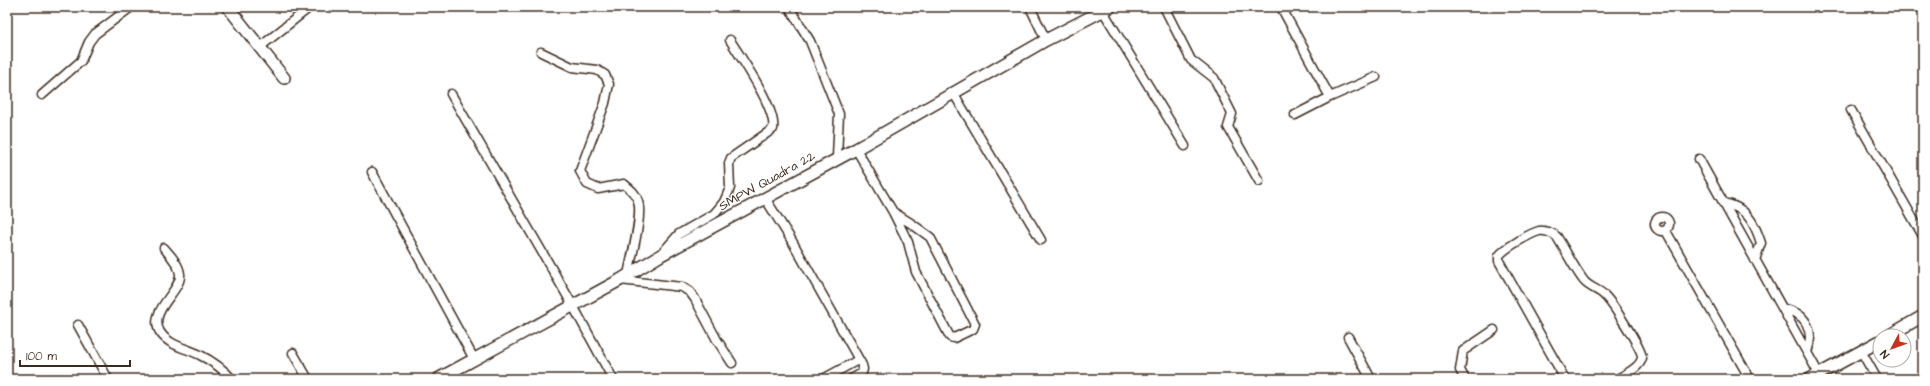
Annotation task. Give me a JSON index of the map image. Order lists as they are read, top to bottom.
{
  "streets": {
    "street": ["SMPW Quadra 22"]
  },
  "scale_bar": "100 m",
  "north": "bottom left"
}
